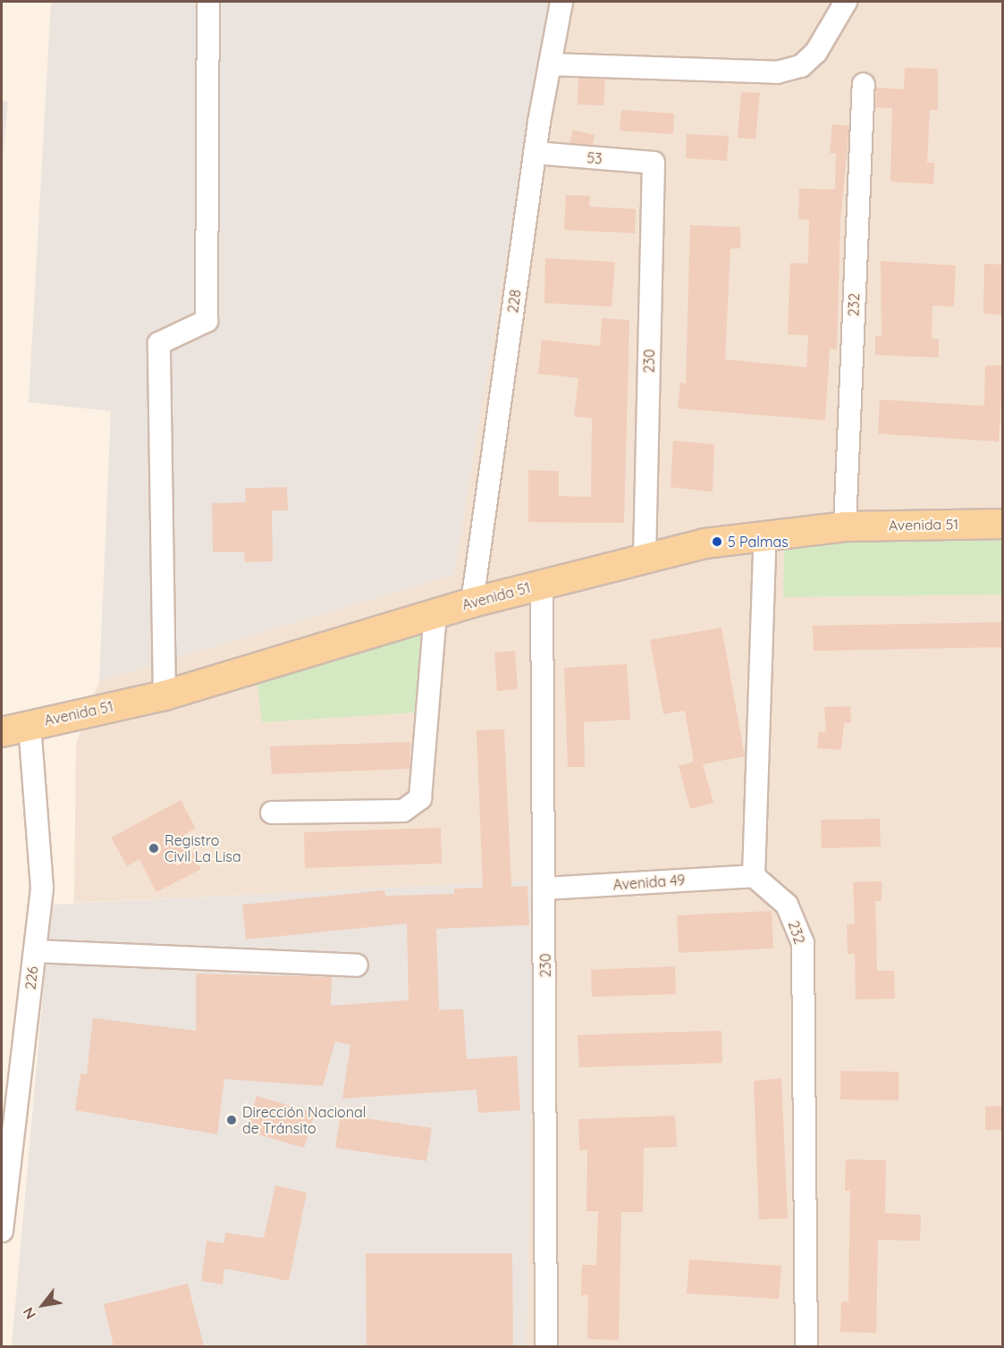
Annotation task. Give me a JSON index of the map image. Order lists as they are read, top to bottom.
{
  "streets": {
    "main road": ["Avenida 51"],
    "street": [
      "53",
      "228",
      "232",
      "230",
      "Avenida 49",
      "226"
    ]
  },
  "crossings": [
    ["53", "228"],
    ["53", "230"],
    ["228", "Avenida 51"],
    ["232", "Avenida 51"],
    ["232", "Avenida 49"],
    ["230", "Avenida 51"],
    ["230", "Avenida 49"],
    ["Avenida 51", "226"]
  ],
  "places": ["5 Palmas", "Registro Civil La Lisa", "Dirección Nacional de Tránsito"],
  "north": "bottom left"
}
